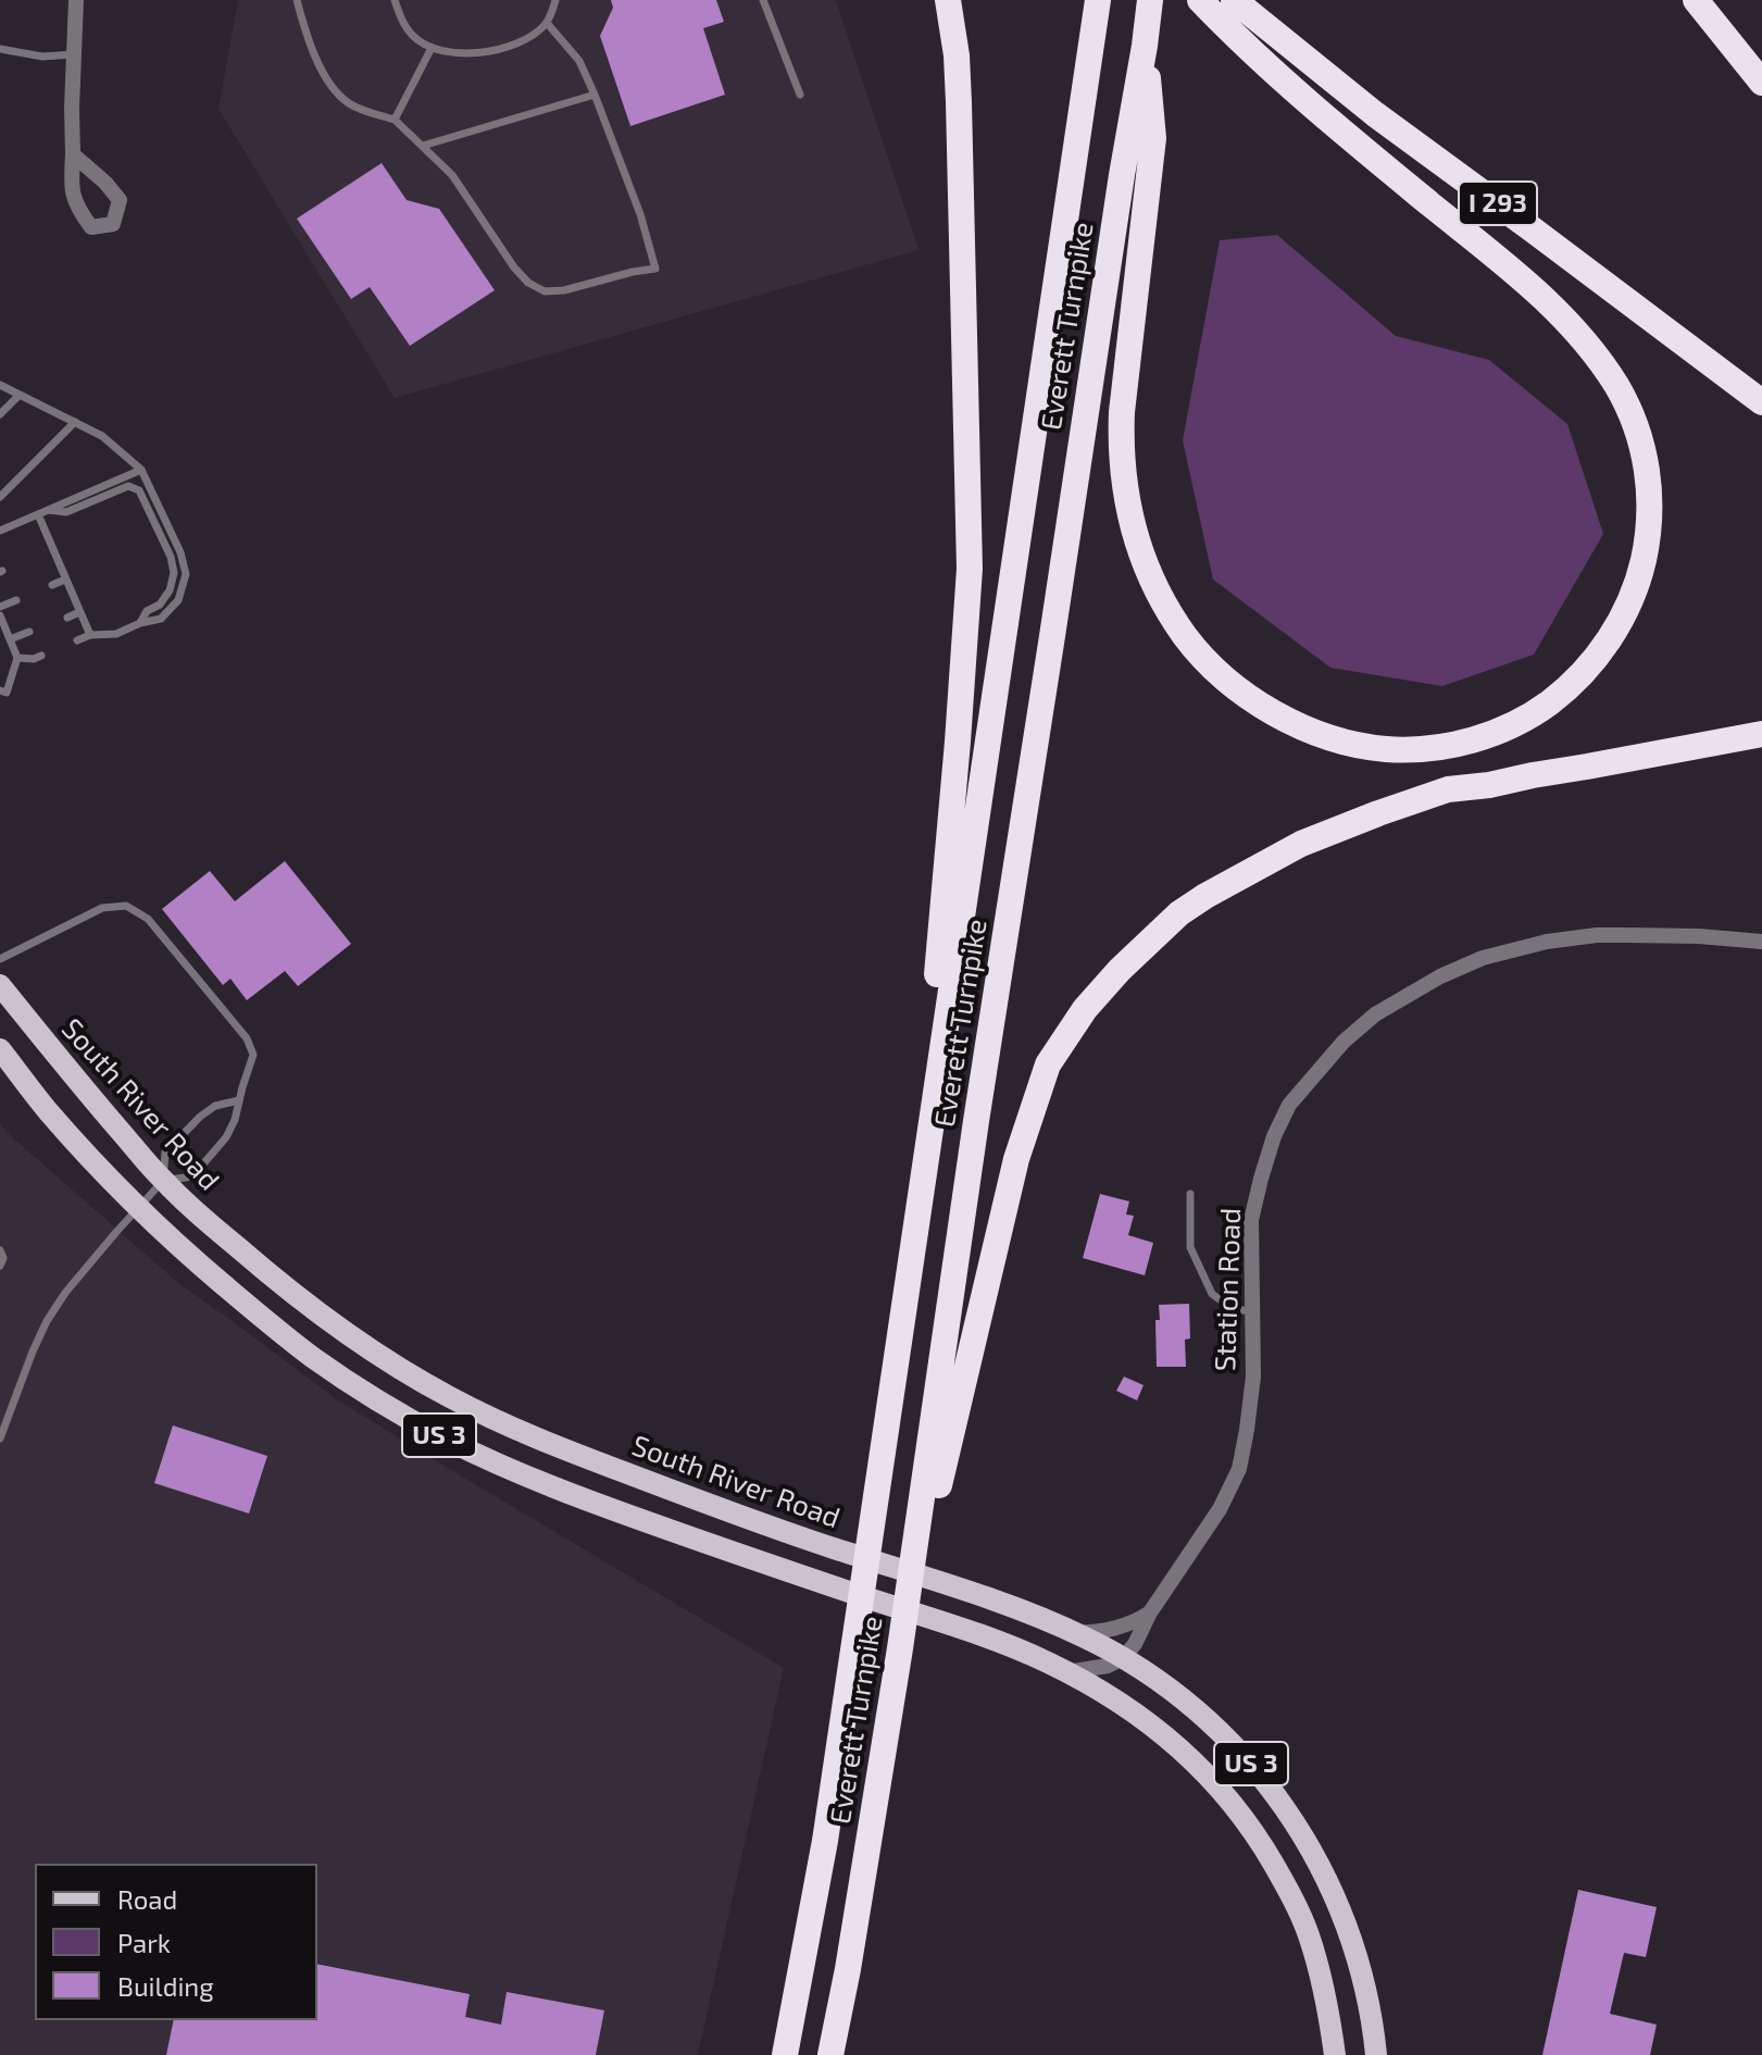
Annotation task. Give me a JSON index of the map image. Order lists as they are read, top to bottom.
{
  "streets": {
    "highway": ["I 293", "Everett Turnpike"],
    "main road": ["South River Road", "US 3"],
    "street": ["Station Road"]
  },
  "crossings": [
    ["South River Road", "Station Road"]
  ],
  "legend": ["Road", "Park", "Building"]
}
